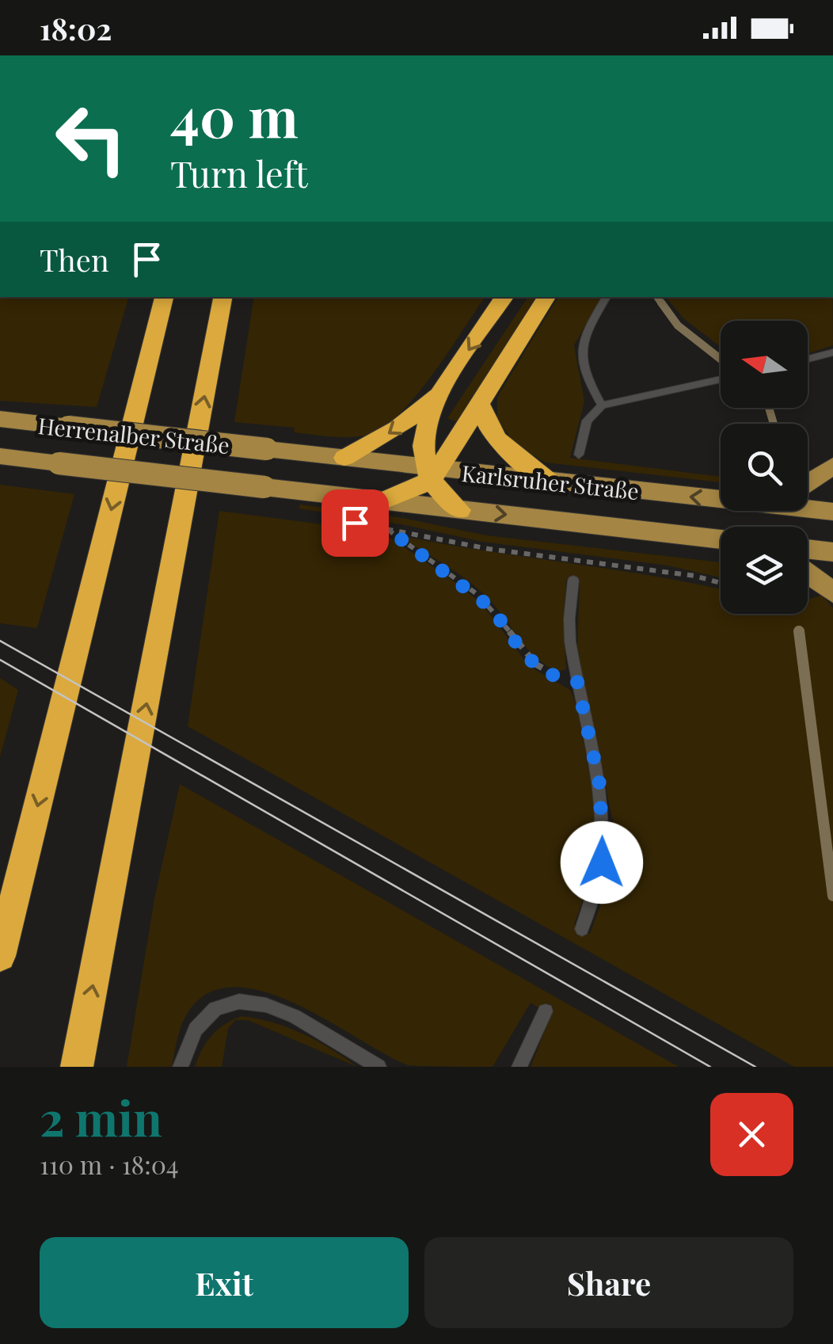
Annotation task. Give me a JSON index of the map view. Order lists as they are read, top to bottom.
{
  "streets": {
    "main road": ["Herrenalber Straße", "Karlsruher Straße"]
  },
  "crossings": [
    ["Herrenalber Straße", "Karlsruher Straße"]
  ],
  "north": "left",
  "page": {
    "status": "18:02",
    "turn": ["40 m", "Turn left"],
    "then": "Then",
    "heading": ["2 min", "110 m · 18:04"],
    "buttons": ["Exit", "Share"]
  }
}
